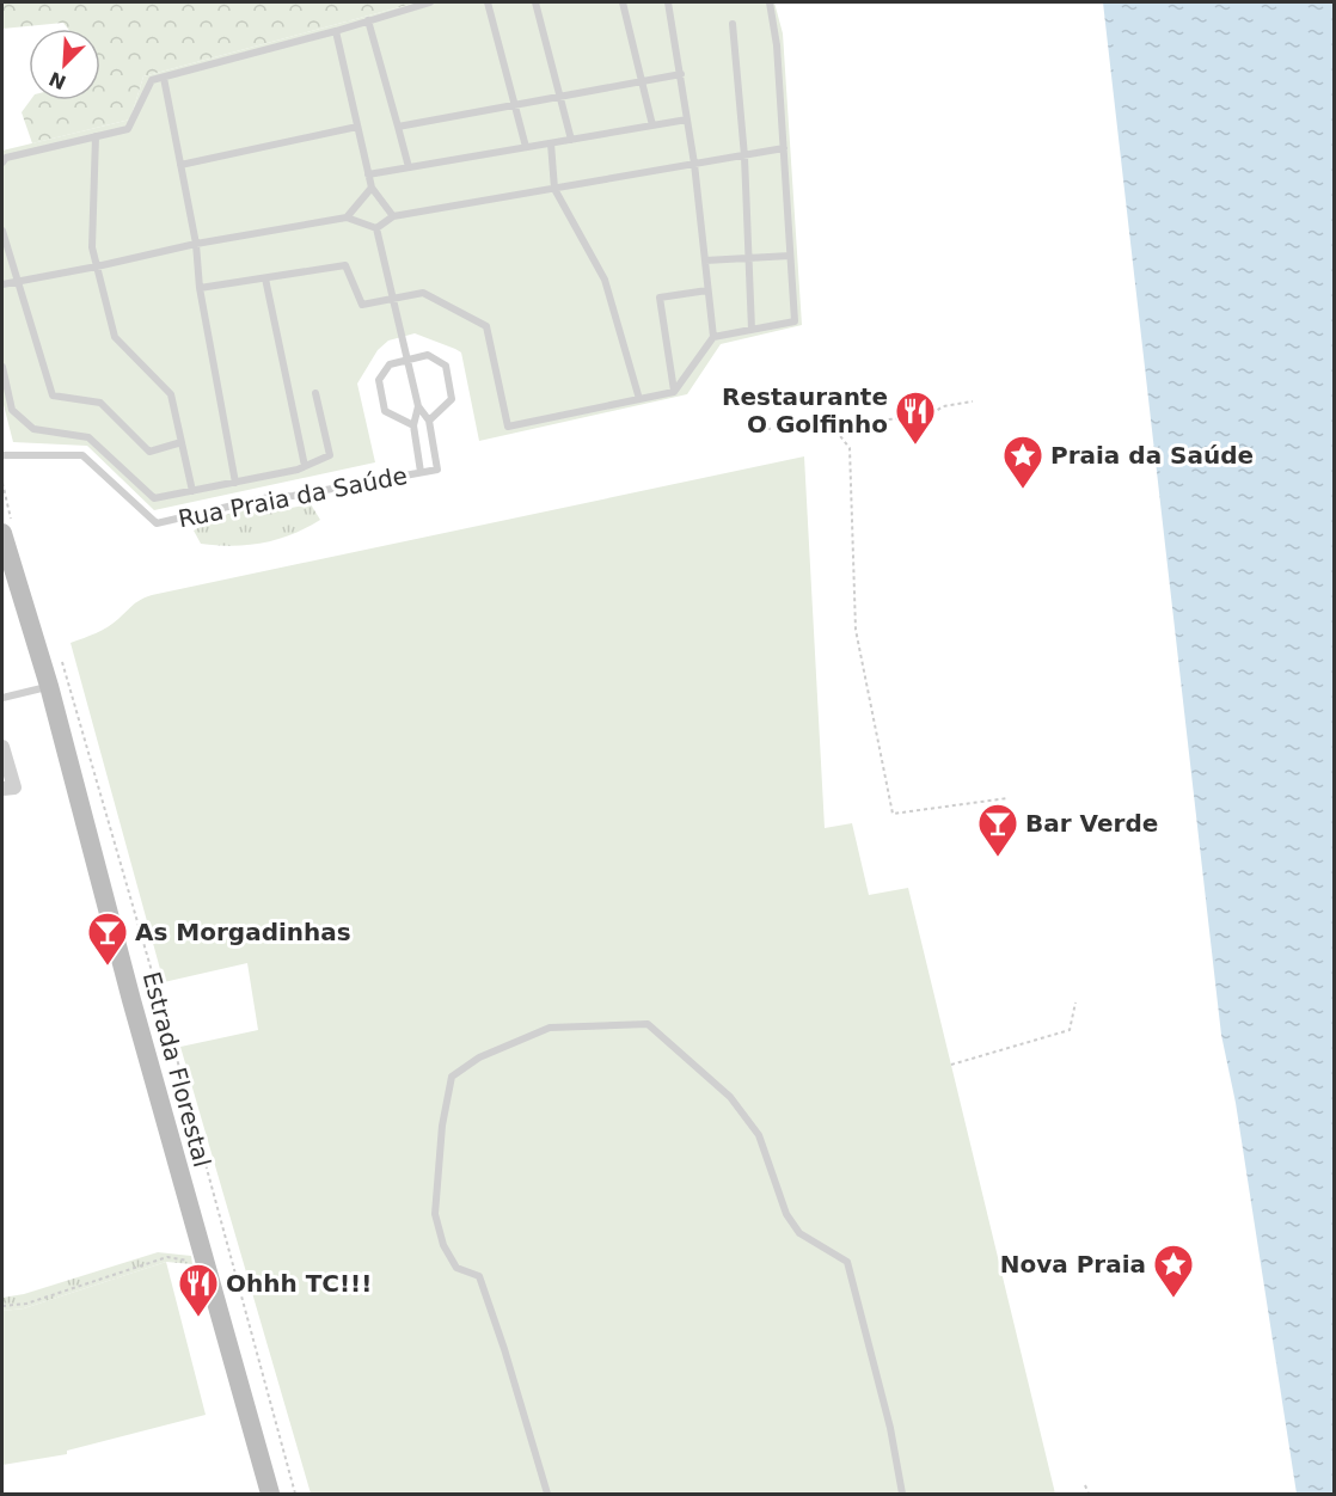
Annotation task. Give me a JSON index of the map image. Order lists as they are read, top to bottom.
{
  "streets": {
    "main road": ["Estrada Florestal"],
    "lane": ["Rua Praia da Saúde"]
  },
  "places": {
    "restaurant": ["Restaurante O Golfinho", "Ohhh TC!!!"],
    "place": ["Praia da Saúde", "Nova Praia"],
    "bar": ["Bar Verde", "As Morgadinhas"]
  },
  "north": "bottom left"
}
